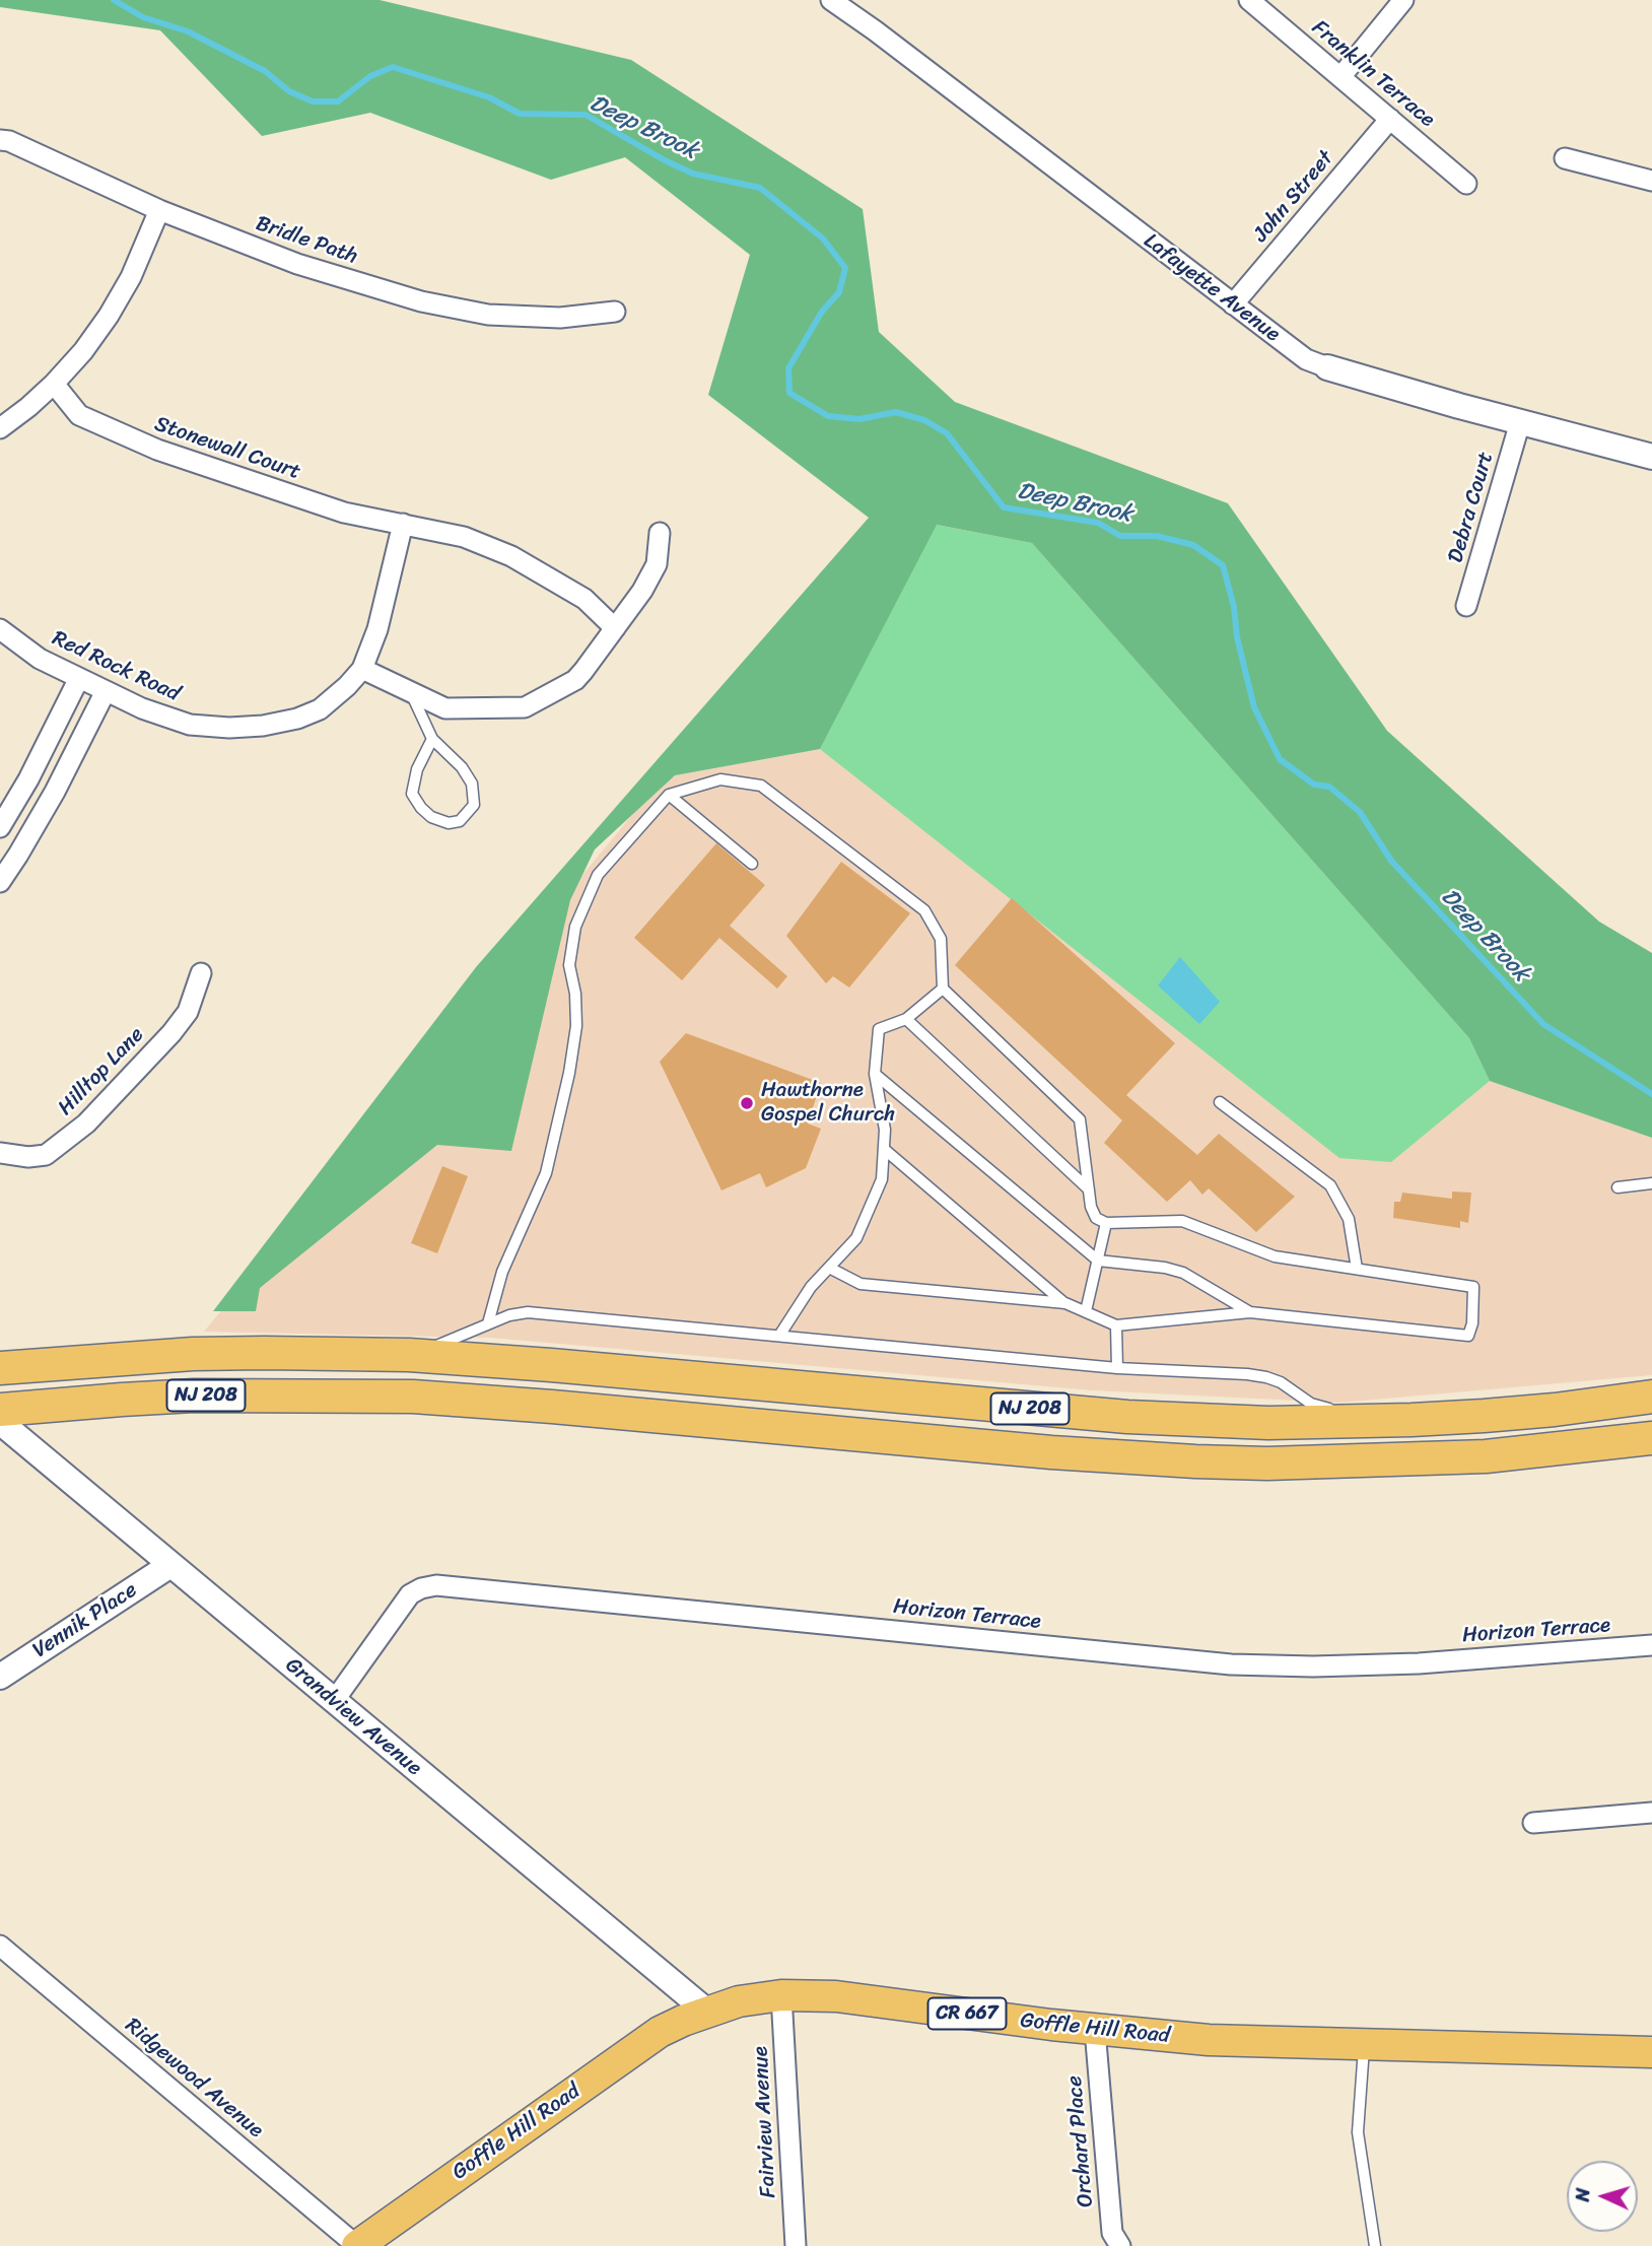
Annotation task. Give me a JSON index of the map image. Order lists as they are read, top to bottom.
{
  "streets": {
    "highway": ["NJ 208"],
    "main road": ["CR 667", "Goffle Hill Road"],
    "street": [
      "Franklin Terrace",
      "John Street",
      "Bridle Path",
      "Lafayette Avenue",
      "Stonewall Court",
      "Debra Court",
      "Red Rock Road",
      "Hilltop Lane",
      "Horizon Terrace",
      "Vennik Place",
      "Grandview Avenue",
      "Ridgewood Avenue",
      "Fairview Avenue",
      "Orchard Place"
    ]
  },
  "crossings": [
    ["Franklin Terrace", "John Street"],
    ["John Street", "Lafayette Avenue"],
    ["Lafayette Avenue", "Debra Court"],
    ["Stonewall Court", "Red Rock Road"],
    ["Horizon Terrace", "Grandview Avenue"],
    ["Vennik Place", "Grandview Avenue"],
    ["Grandview Avenue", "Goffle Hill Road"],
    ["Goffle Hill Road", "Ridgewood Avenue"],
    ["Goffle Hill Road", "Fairview Avenue"],
    ["Goffle Hill Road", "Orchard Place"]
  ],
  "water": ["Deep Brook"],
  "places": ["Hawthorne Gospel Church"],
  "north": "left"
}
